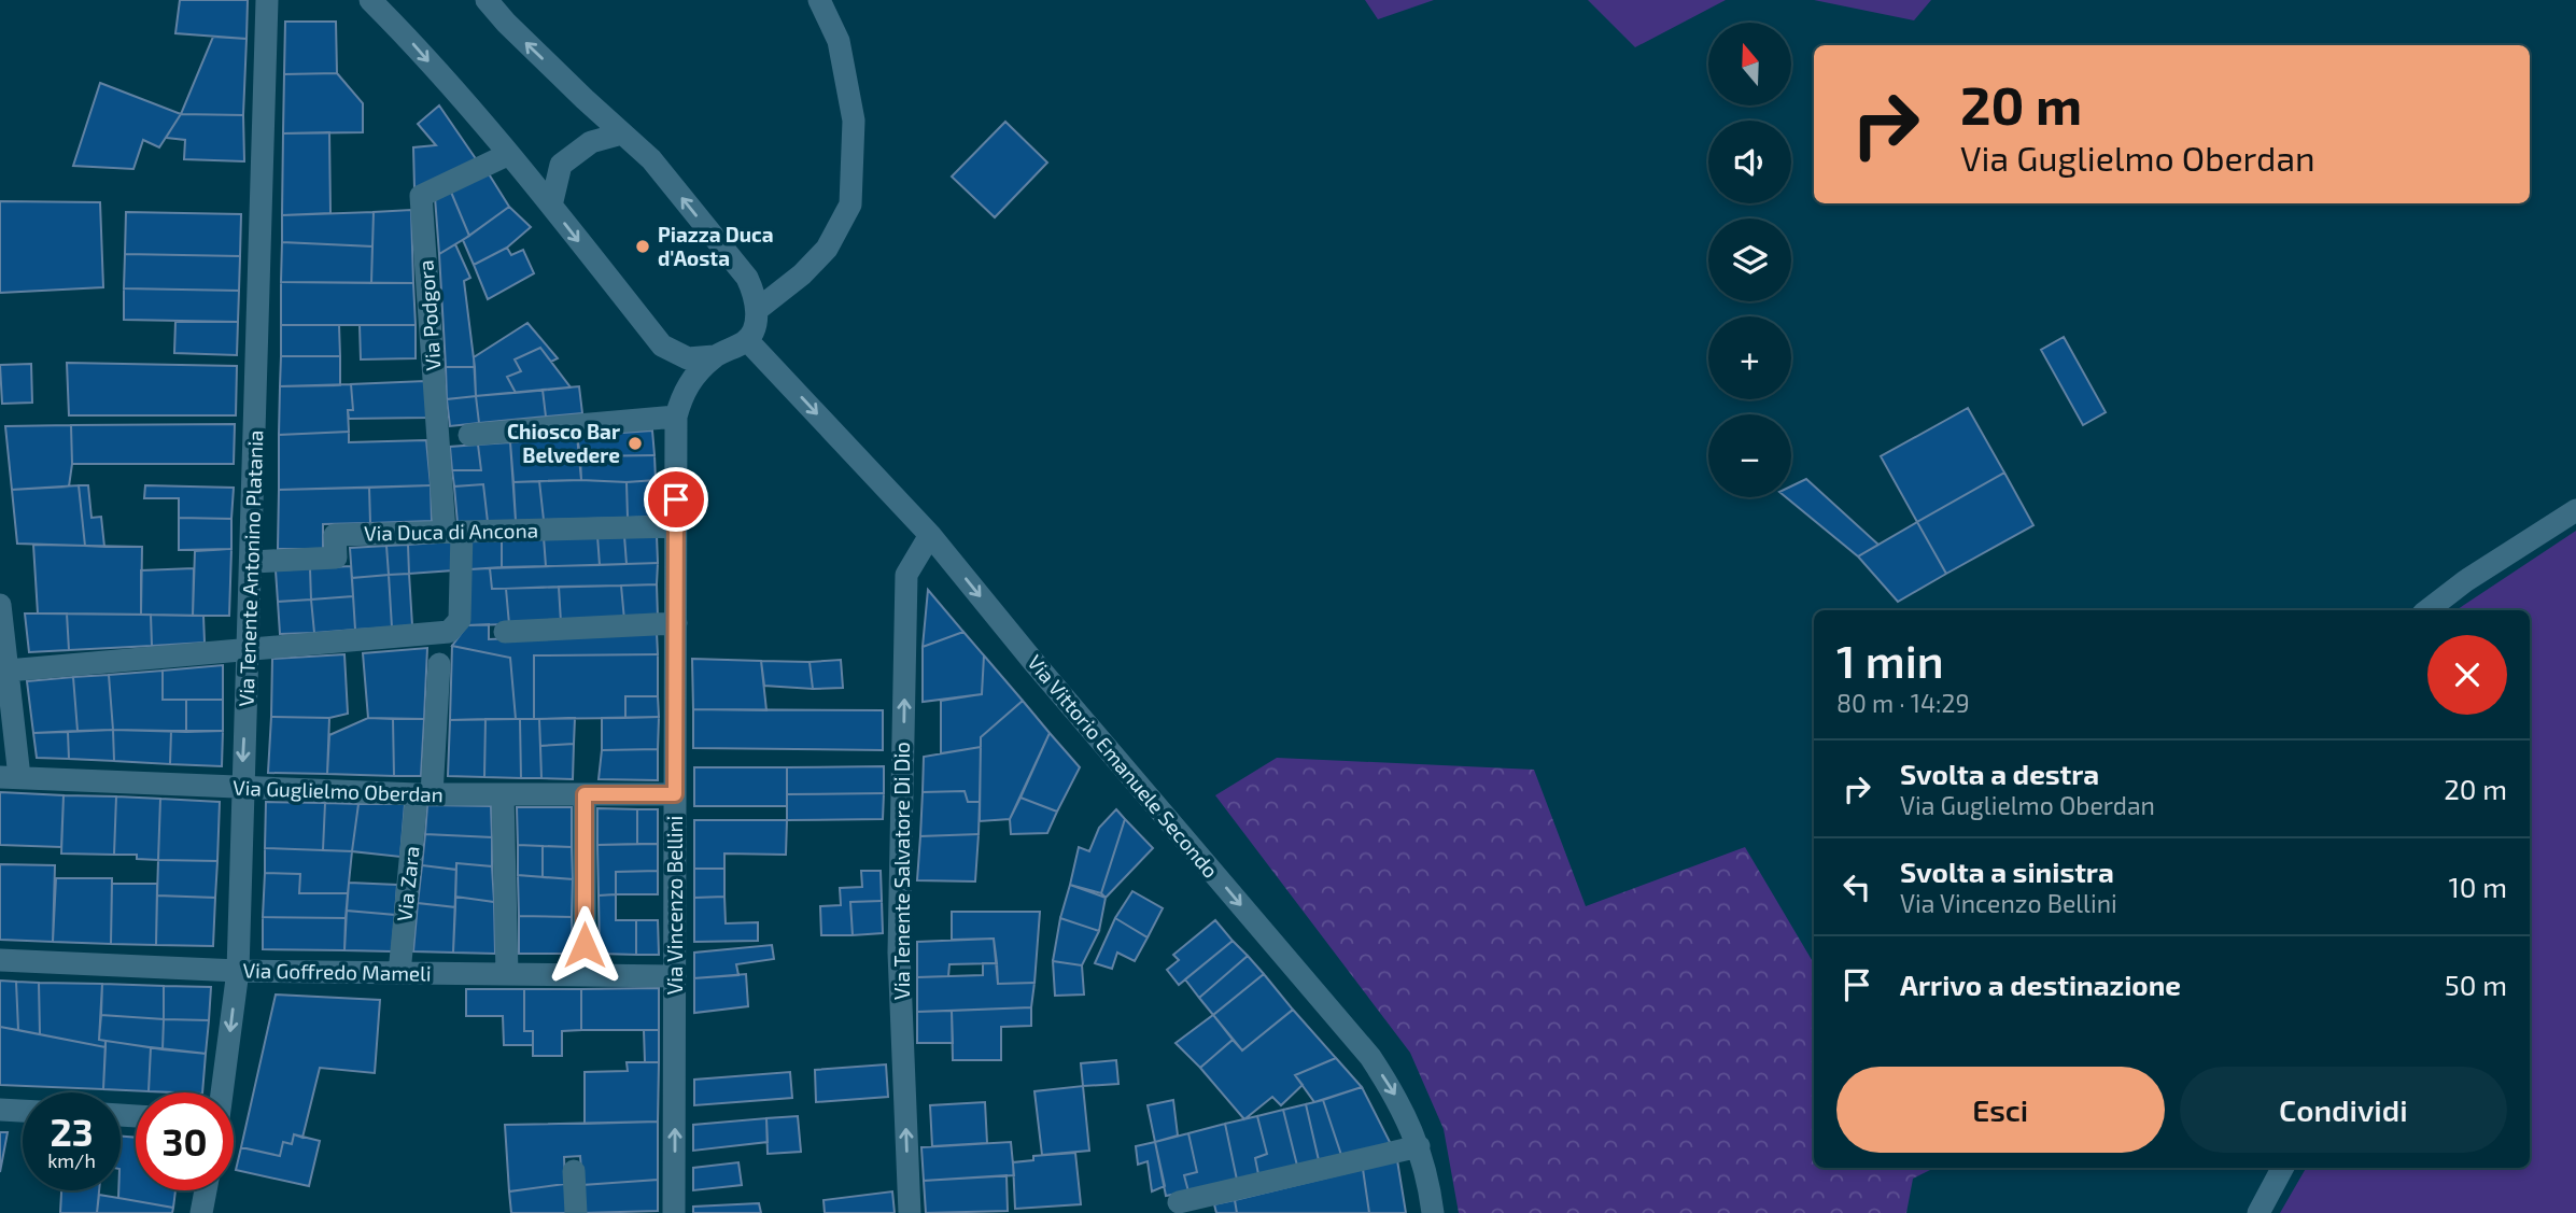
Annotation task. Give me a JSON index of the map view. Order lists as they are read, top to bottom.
{
  "streets": {
    "street": [
      "Via Podgora",
      "Via Duca di Ancona",
      "Via Tenente Antonino Platania",
      "Via Vittorio Emanuele Secondo",
      "Via Guglielmo Oberdan",
      "Via Tenente Salvatore Di Dio",
      "Via Zara",
      "Via Vincenzo Bellini",
      "Via Goffredo Mameli"
    ]
  },
  "crossings": [
    ["Via Podgora", "Via Duca di Ancona"],
    ["Via Duca di Ancona", "Via Tenente Antonino Platania"],
    ["Via Duca di Ancona", "Via Vincenzo Bellini"],
    ["Via Tenente Antonino Platania", "Via Guglielmo Oberdan"],
    ["Via Tenente Antonino Platania", "Via Goffredo Mameli"],
    ["Via Vittorio Emanuele Secondo", "Via Tenente Salvatore Di Dio"],
    ["Via Guglielmo Oberdan", "Via Zara"],
    ["Via Guglielmo Oberdan", "Via Vincenzo Bellini"],
    ["Via Zara", "Via Goffredo Mameli"],
    ["Via Vincenzo Bellini", "Via Goffredo Mameli"]
  ],
  "one_way": ["Via Vittorio Emanuele Secondo", "Via Tenente Salvatore Di Dio"],
  "places": ["Piazza Duca d'Aosta", "Chiosco Bar Belvedere"],
  "north": "top",
  "page": {
    "map_buttons": ["+", "−"],
    "turn": ["20 m", "Via Guglielmo Oberdan"],
    "heading": ["1 min", "80 m · 14:29"],
    "list": [
      {
        "name": "Svolta a destra",
        "note": "Via Guglielmo Oberdan",
        "value": "20 m"
      },
      {
        "name": "Svolta a sinistra",
        "note": "Via Vincenzo Bellini",
        "value": "10 m"
      },
      {
        "name": "Arrivo a destinazione",
        "value": "50 m"
      }
    ],
    "buttons": ["Esci", "Condividi"],
    "speed": "23 km/h",
    "limit": "30"
  }
}
